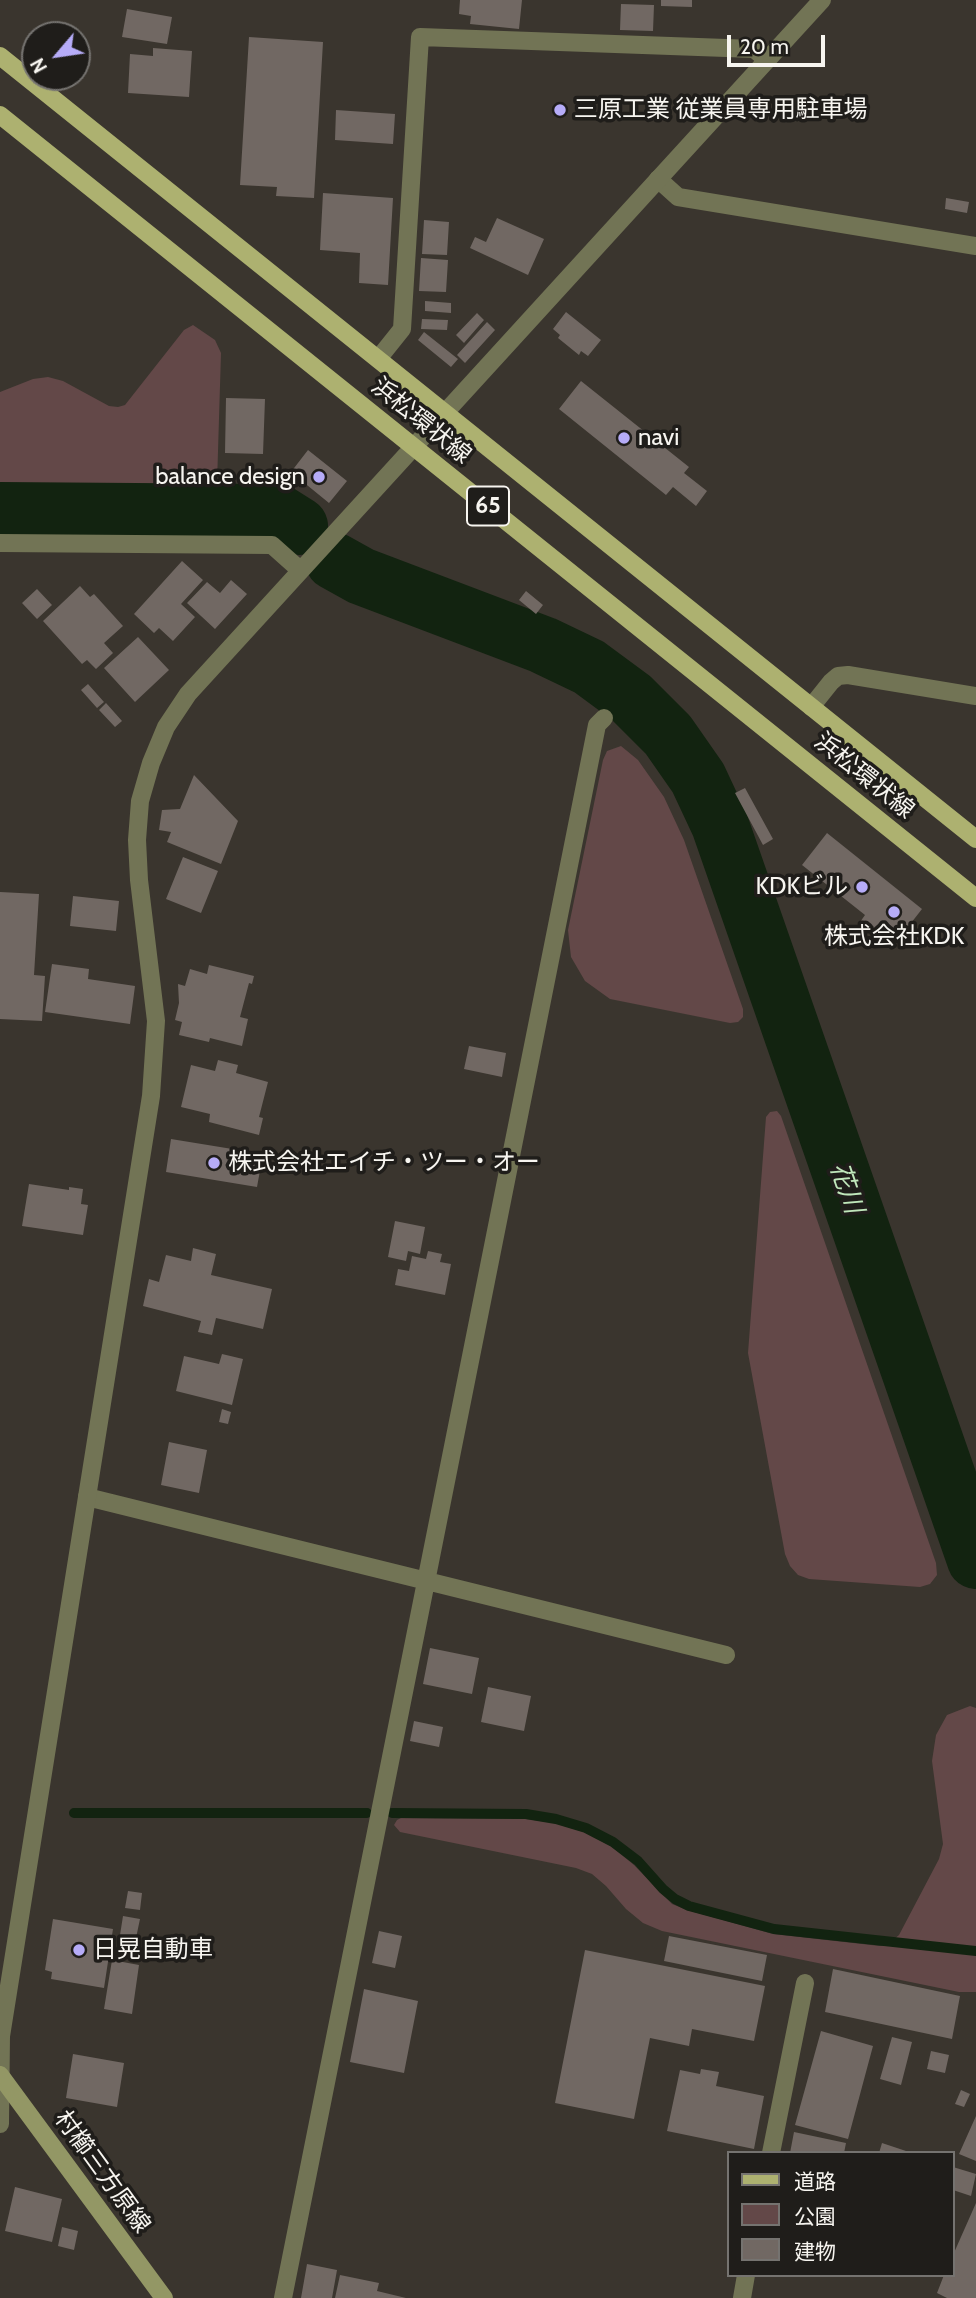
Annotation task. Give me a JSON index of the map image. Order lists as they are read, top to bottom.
{
  "streets": {
    "main road": ["浜松環状線", "65", "村櫛三方原線"]
  },
  "water": ["花川"],
  "places": [
    "三原工業 従業員専用駐車場",
    "navi",
    "balance design",
    "KDKビル",
    "株式会社KDK",
    "株式会社エイチ・ツー・オー",
    "日晃自動車"
  ],
  "legend": ["道路", "公園", "建物"],
  "scale_bar": "20 m",
  "north": "bottom left"
}
